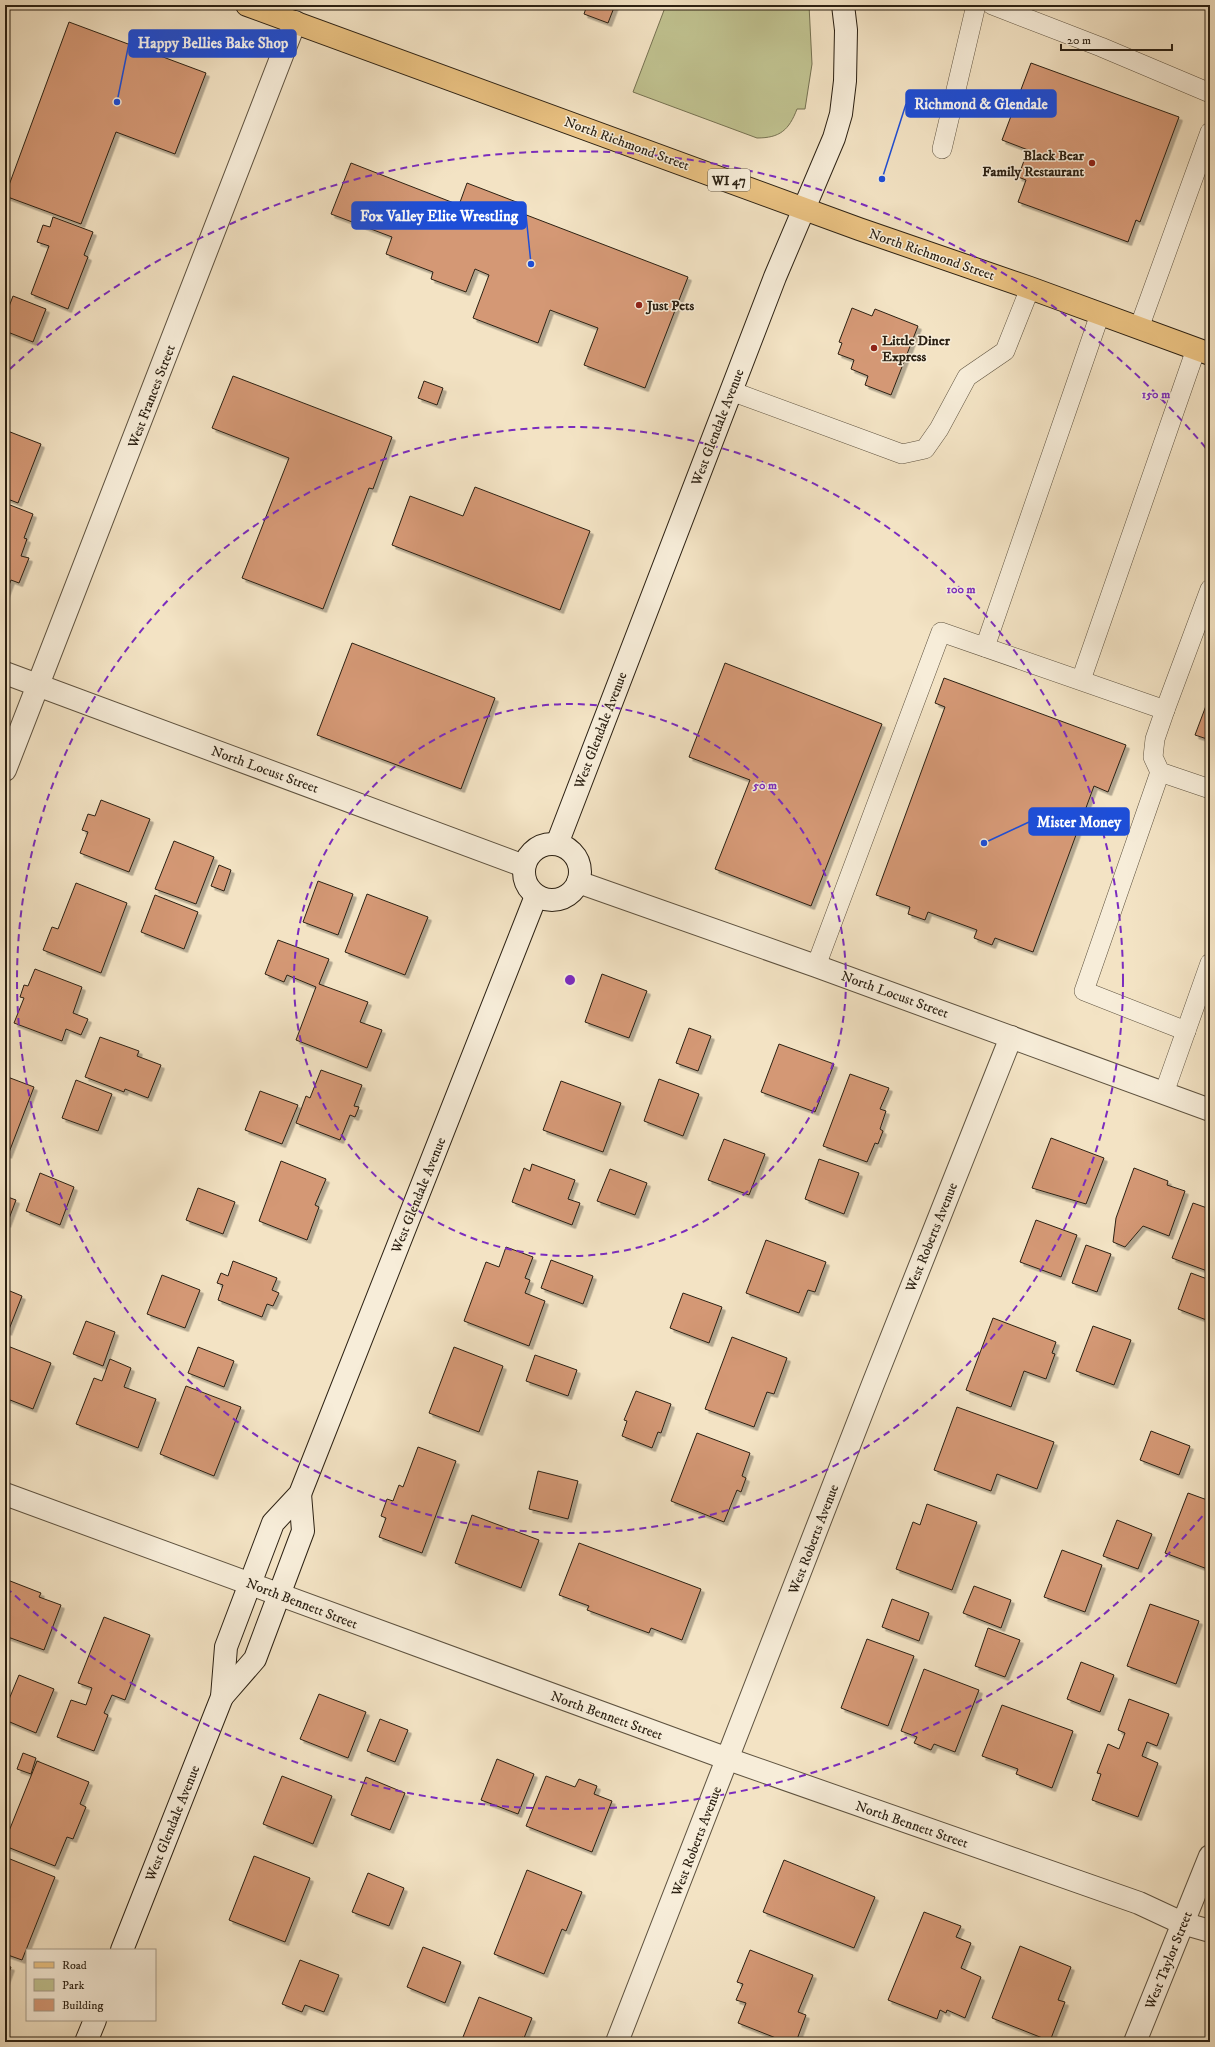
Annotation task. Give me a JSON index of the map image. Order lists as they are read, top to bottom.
{
  "streets": {
    "main road": ["North Richmond Street", "WI 47"],
    "street": [
      "West Frances Street",
      "West Glendale Avenue",
      "North Locust Street",
      "West Roberts Avenue",
      "North Bennett Street",
      "West Taylor Street"
    ]
  },
  "crossings": [
    ["North Richmond Street", "West Frances Street"],
    ["North Richmond Street", "West Glendale Avenue"],
    ["West Frances Street", "North Locust Street"],
    ["West Glendale Avenue", "North Locust Street"],
    ["West Glendale Avenue", "North Bennett Street"],
    ["North Locust Street", "West Roberts Avenue"],
    ["West Roberts Avenue", "North Bennett Street"],
    ["North Bennett Street", "West Taylor Street"]
  ],
  "places": [
    "Happy Bellies Bake Shop",
    "Black Bear Family Restaurant",
    "Richmond & Glendale",
    "Fox Valley Elite Wrestling",
    "Just Pets",
    "Little Diner Express",
    "Mister Money"
  ],
  "legend": ["Road", "Park", "Building"],
  "scale_bar": "20 m",
  "rings": ["150 m", "100 m", "50 m"]
}
